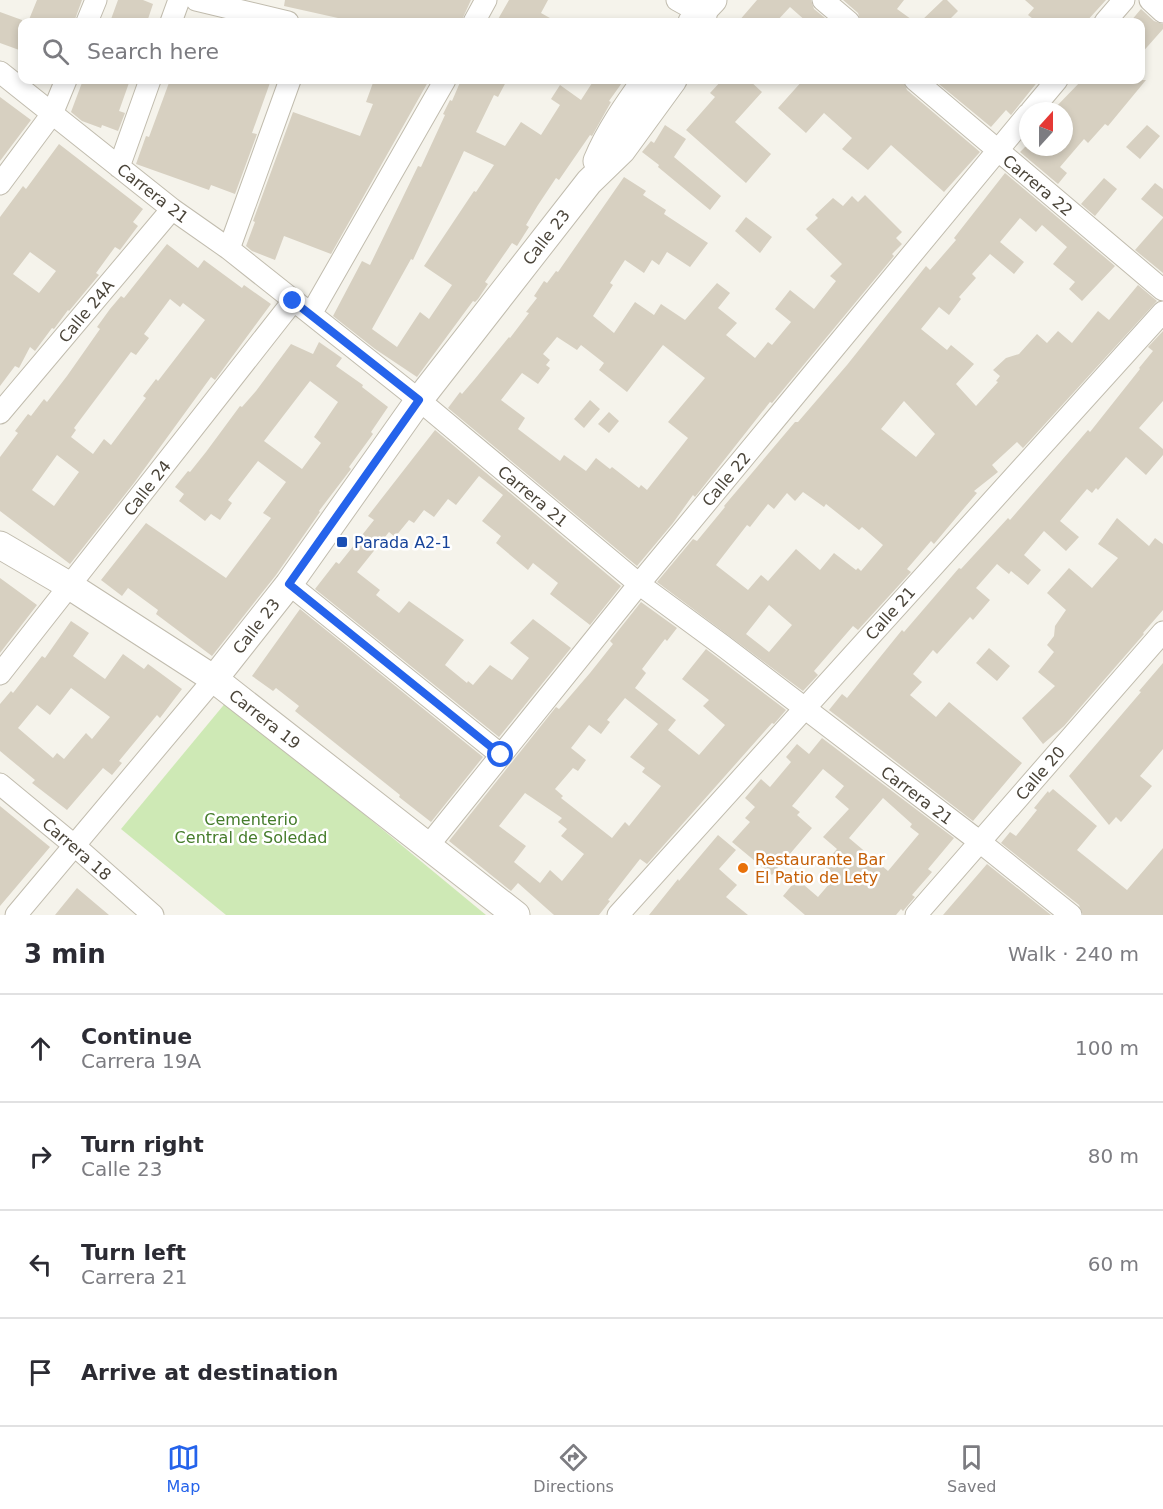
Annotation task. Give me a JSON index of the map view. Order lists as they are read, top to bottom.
{
  "streets": {
    "street": [
      "Carrera 22",
      "Carrera 21",
      "Calle 23",
      "Calle 24A",
      "Calle 22",
      "Calle 24",
      "Calle 21",
      "Carrera 19",
      "Calle 20",
      "Carrera 18"
    ]
  },
  "crossings": [
    ["Carrera 22", "Calle 22"],
    ["Carrera 21", "Calle 23"],
    ["Carrera 21", "Calle 24A"],
    ["Carrera 21", "Calle 22"],
    ["Carrera 21", "Calle 24"],
    ["Carrera 21", "Calle 21"],
    ["Carrera 21", "Calle 20"],
    ["Calle 23", "Carrera 19"],
    ["Calle 23", "Carrera 18"],
    ["Calle 22", "Carrera 19"],
    ["Calle 24", "Carrera 19"]
  ],
  "parks": ["Cementerio Central de Soledad"],
  "places": {
    "transit": ["Parada A2-1"],
    "other": ["Restaurante Bar El Patio de Lety"]
  },
  "north": "top",
  "page": {
    "search": "Search here",
    "heading": ["3 min", "Walk · 240 m"],
    "list": [
      ["Continue", "Carrera 19A", "100 m"],
      ["Turn right", "Calle 23", "80 m"],
      ["Turn left", "Carrera 21", "60 m"],
      "Arrive at destination"
    ],
    "nav": ["Map", "Directions", "Saved"]
  }
}
